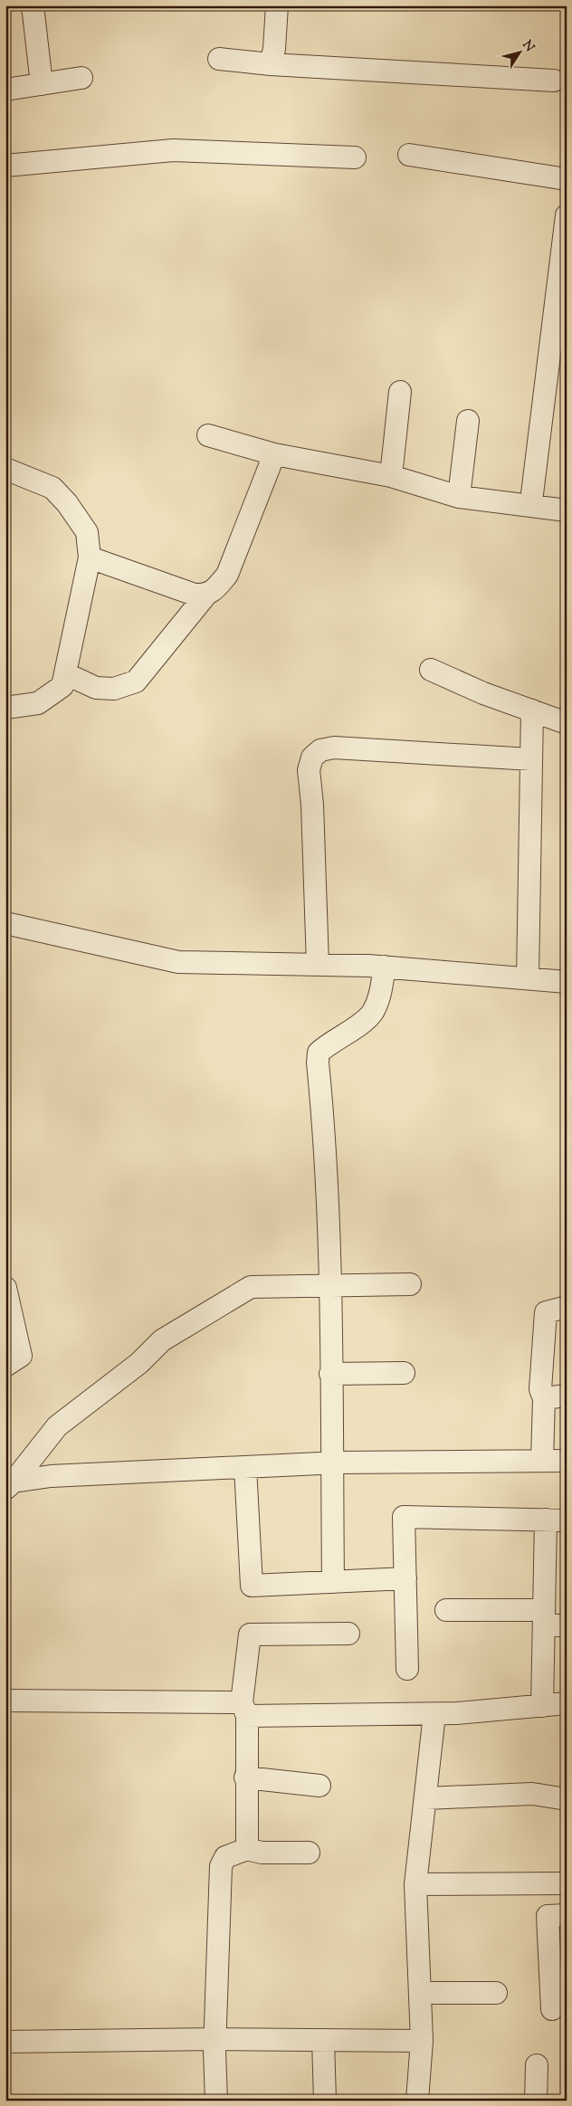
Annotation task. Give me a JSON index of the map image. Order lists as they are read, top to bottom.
{
  "north": "top right"
}
